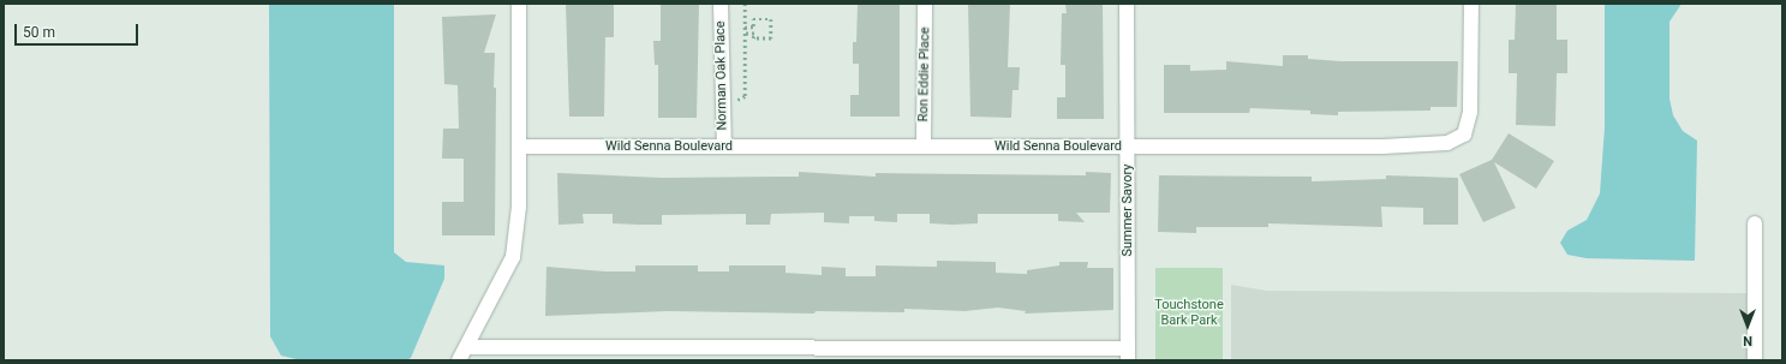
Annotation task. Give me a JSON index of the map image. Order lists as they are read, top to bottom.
{
  "streets": {
    "street": [
      "Ron Eddie Place",
      "Norman Oak Place",
      "Wild Senna Boulevard",
      "Summer Savory"
    ]
  },
  "crossings": [
    ["Ron Eddie Place", "Wild Senna Boulevard"],
    ["Norman Oak Place", "Wild Senna Boulevard"],
    ["Wild Senna Boulevard", "Summer Savory"]
  ],
  "parks": ["Touchstone Bark Park"],
  "scale_bar": "50 m",
  "north": "bottom"
}
